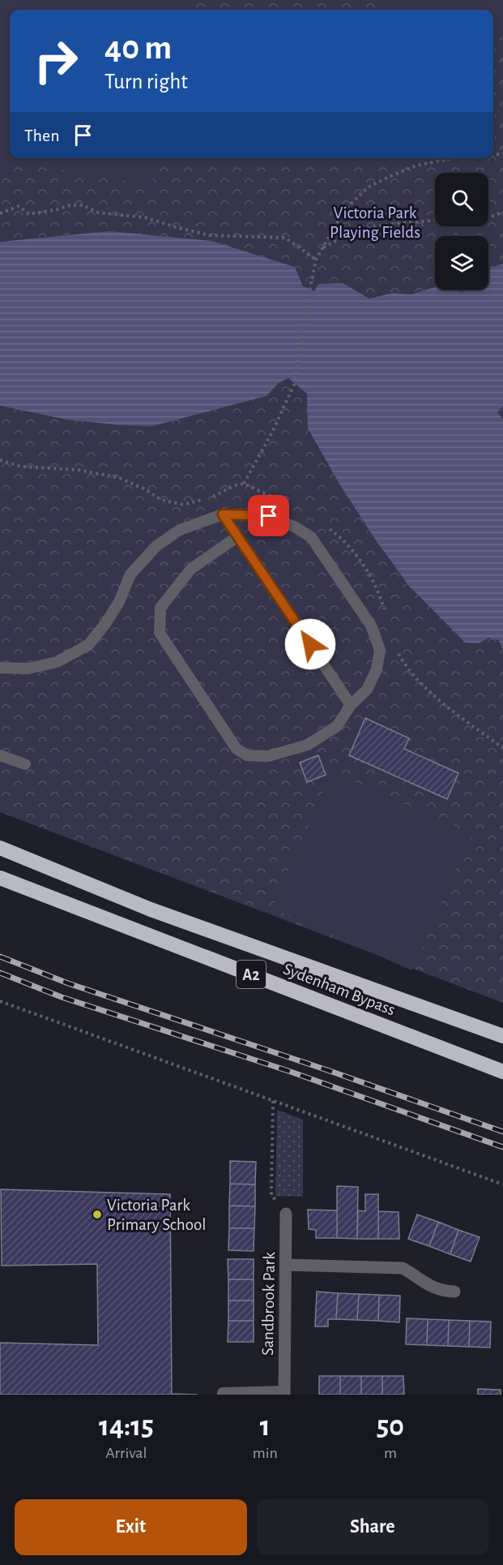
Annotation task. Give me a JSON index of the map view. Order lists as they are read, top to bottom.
{
  "streets": {
    "highway": ["A2", "Sydenham Bypass"],
    "street": ["Sandbrook Park"]
  },
  "parks": ["Victoria Park Playing Fields"],
  "places": ["Victoria Park Primary School"],
  "page": {
    "turn": ["40 m", "Turn right"],
    "then": "Then",
    "eta": [
      "14:15",
      "Arrival",
      "1",
      "min",
      "50",
      "m"
    ],
    "buttons": ["Exit", "Share"]
  }
}
